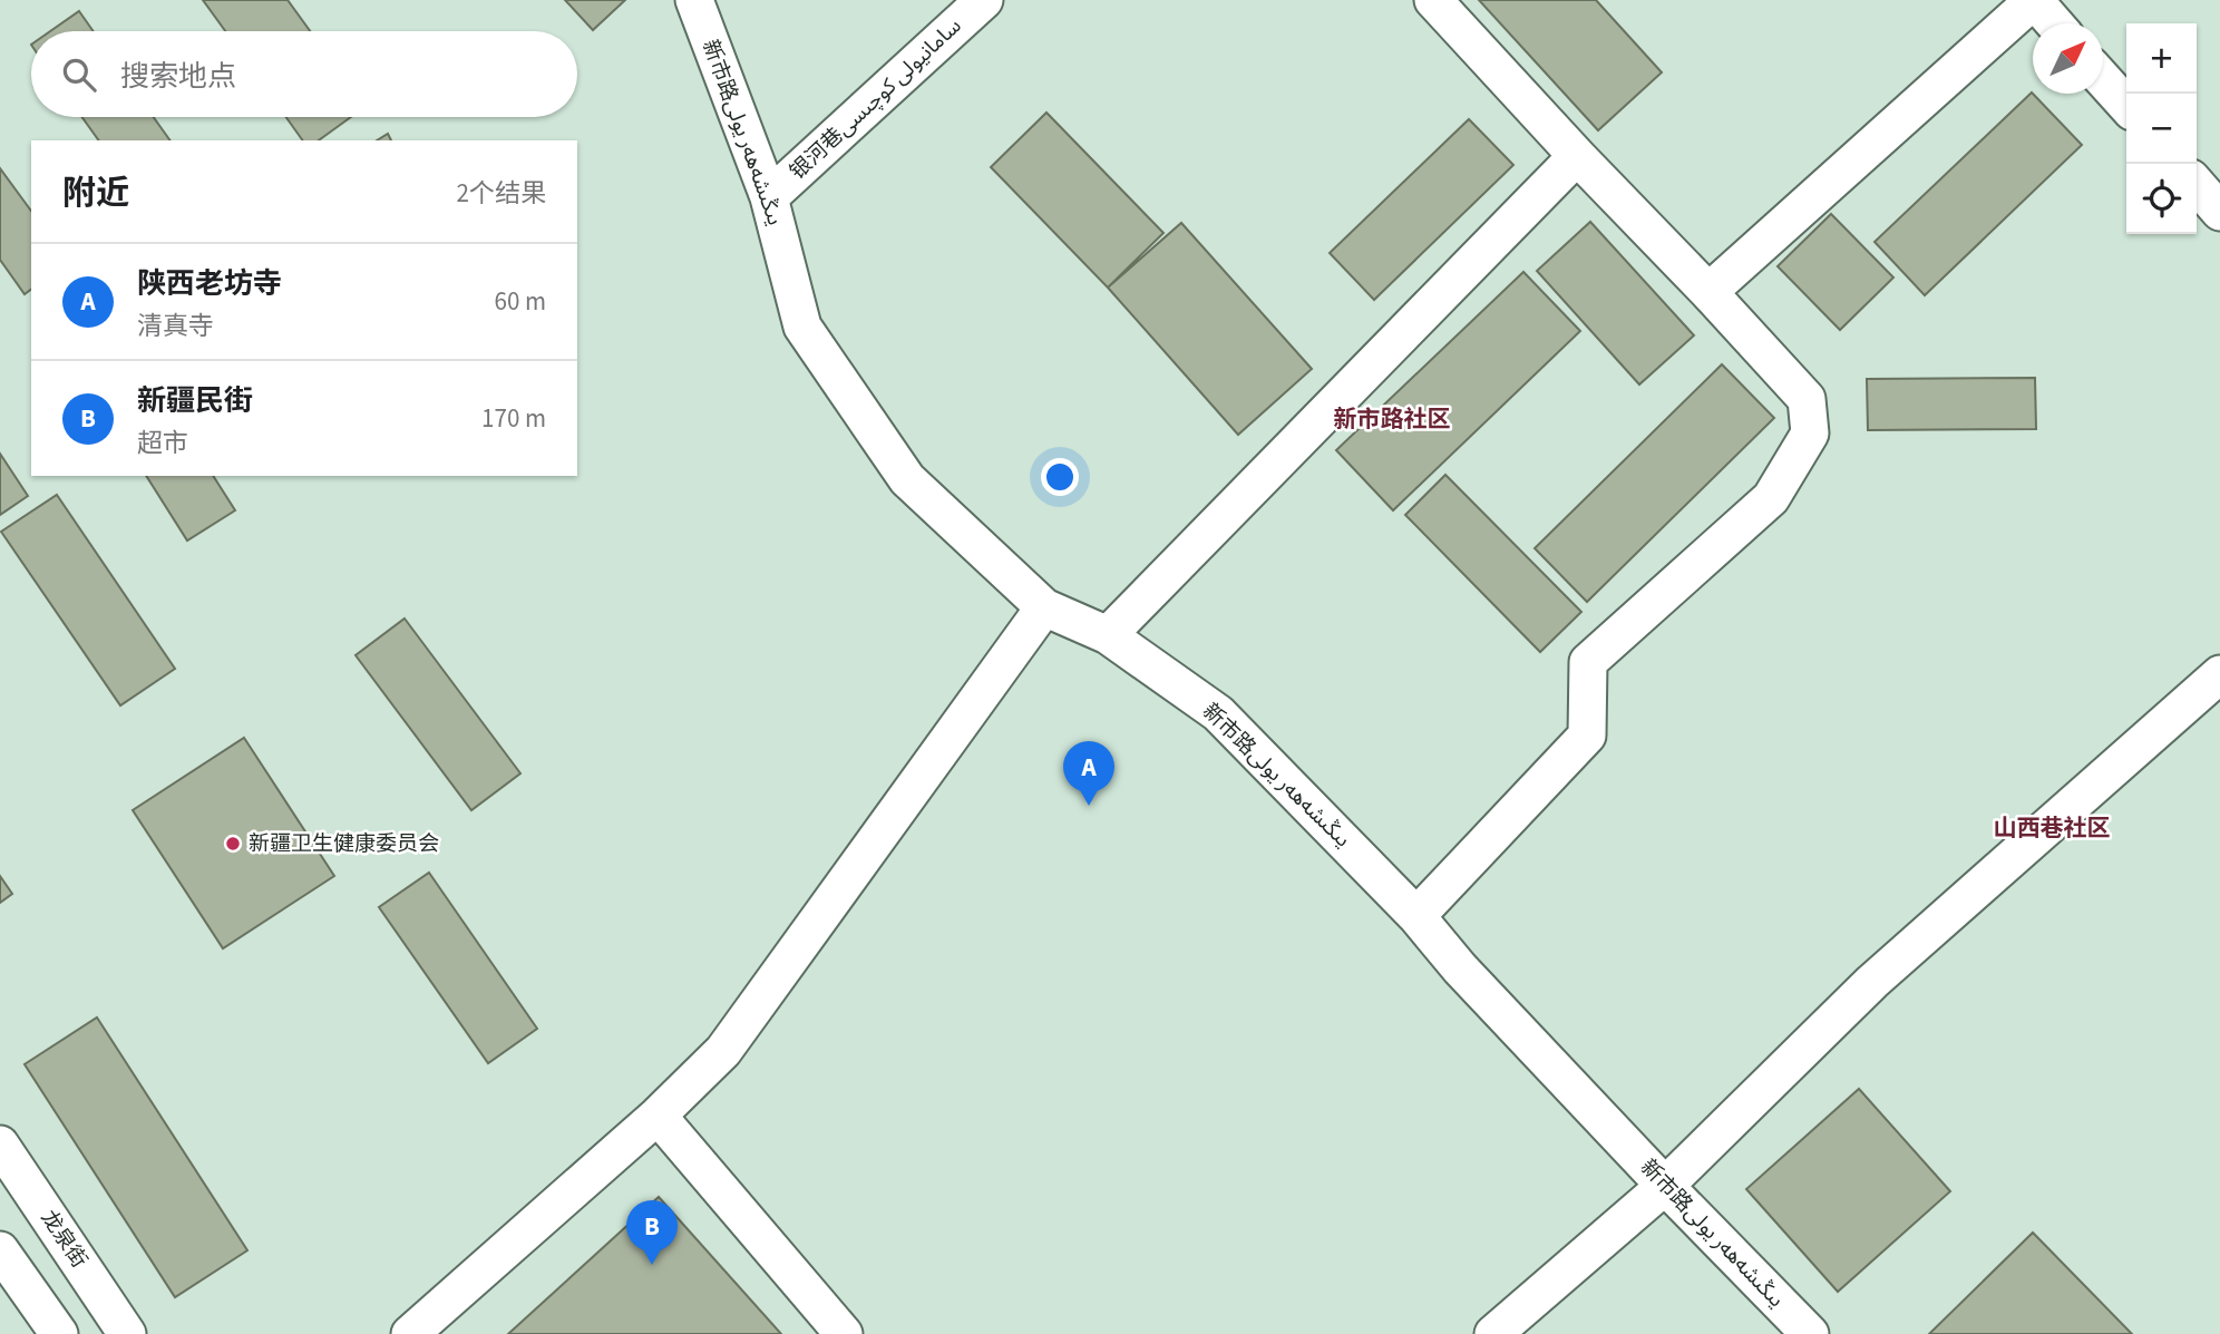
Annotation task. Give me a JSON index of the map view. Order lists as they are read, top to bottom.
{
  "streets": {
    "street": ["银河巷سامانيولى كوچىسى", "新市路يىڭىشەھەر يولى", "龙泉街"]
  },
  "crossings": [
    ["银河巷سامانيولى كوچىسى", "新市路يىڭىشەھەر يولى"]
  ],
  "districts": ["新市路社区", "山西巷社区"],
  "places": ["新疆卫生健康委员会"],
  "north": "top right",
  "page": {
    "map_buttons": ["+", "−"],
    "search": "搜索地点",
    "heading": ["附近", "2个结果"],
    "list": [
      {
        "mark": "A",
        "name": "陕西老坊寺",
        "note": "清真寺",
        "value": "60 m"
      },
      {
        "mark": "B",
        "name": "新疆民街",
        "note": "超市",
        "value": "170 m"
      }
    ],
    "pins": ["A", "B"]
  }
}
